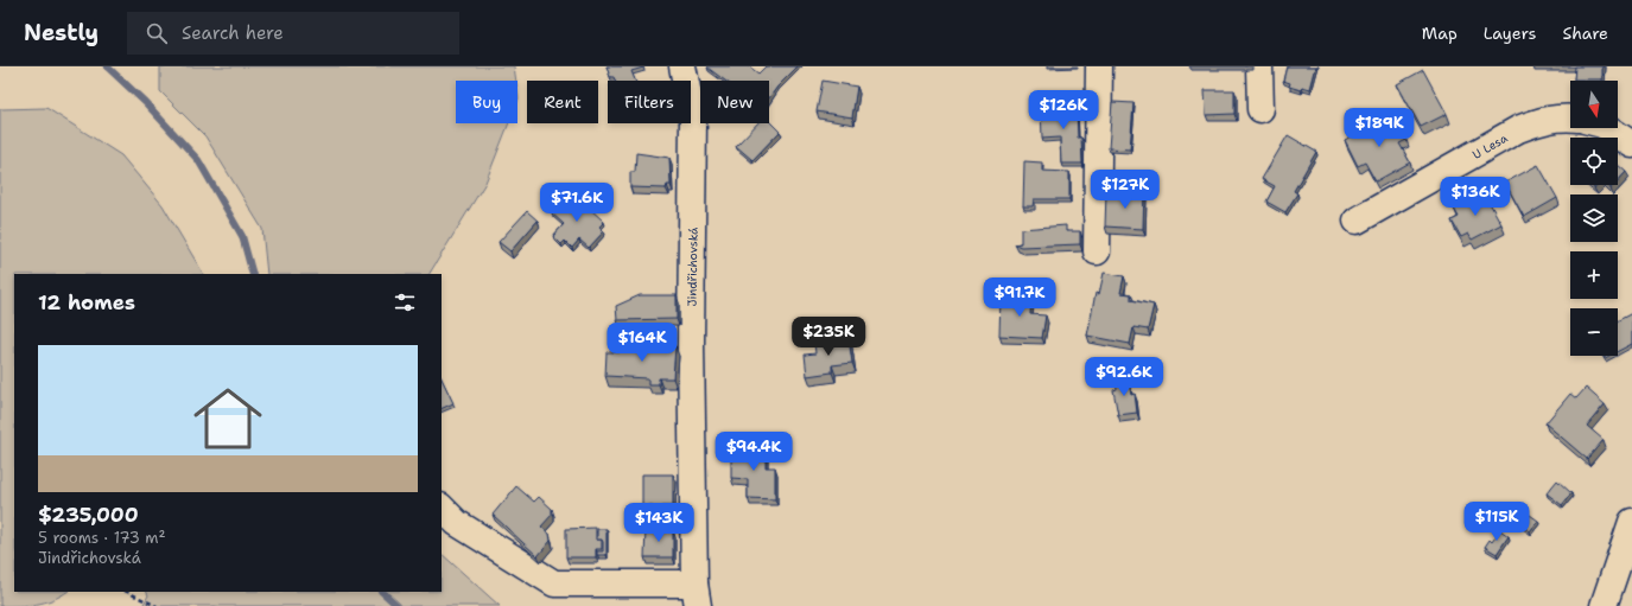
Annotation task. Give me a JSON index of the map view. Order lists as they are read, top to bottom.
{
  "streets": {
    "street": ["U Lesa", "Jindřichovská"]
  },
  "north": "bottom",
  "page": {
    "header": "Nestly",
    "search": "Search here",
    "nav": ["Map", "Layers", "Share"],
    "map_buttons": ["+", "−"],
    "chip": [
      "Buy",
      "Rent",
      "Filters",
      "New"
    ],
    "price": [
      "$126K",
      "$189K",
      "$127K",
      "$136K",
      "$71.6K",
      "$91.7K",
      "$235K",
      "$164K",
      "$92.6K",
      "$94.4K",
      "$115K",
      "$143K"
    ],
    "heading": "12 homes",
    "list": [
      {
        "name": "$235,000",
        "note": "5 rooms · 173 m² · Jindřichovská"
      }
    ]
  }
}
